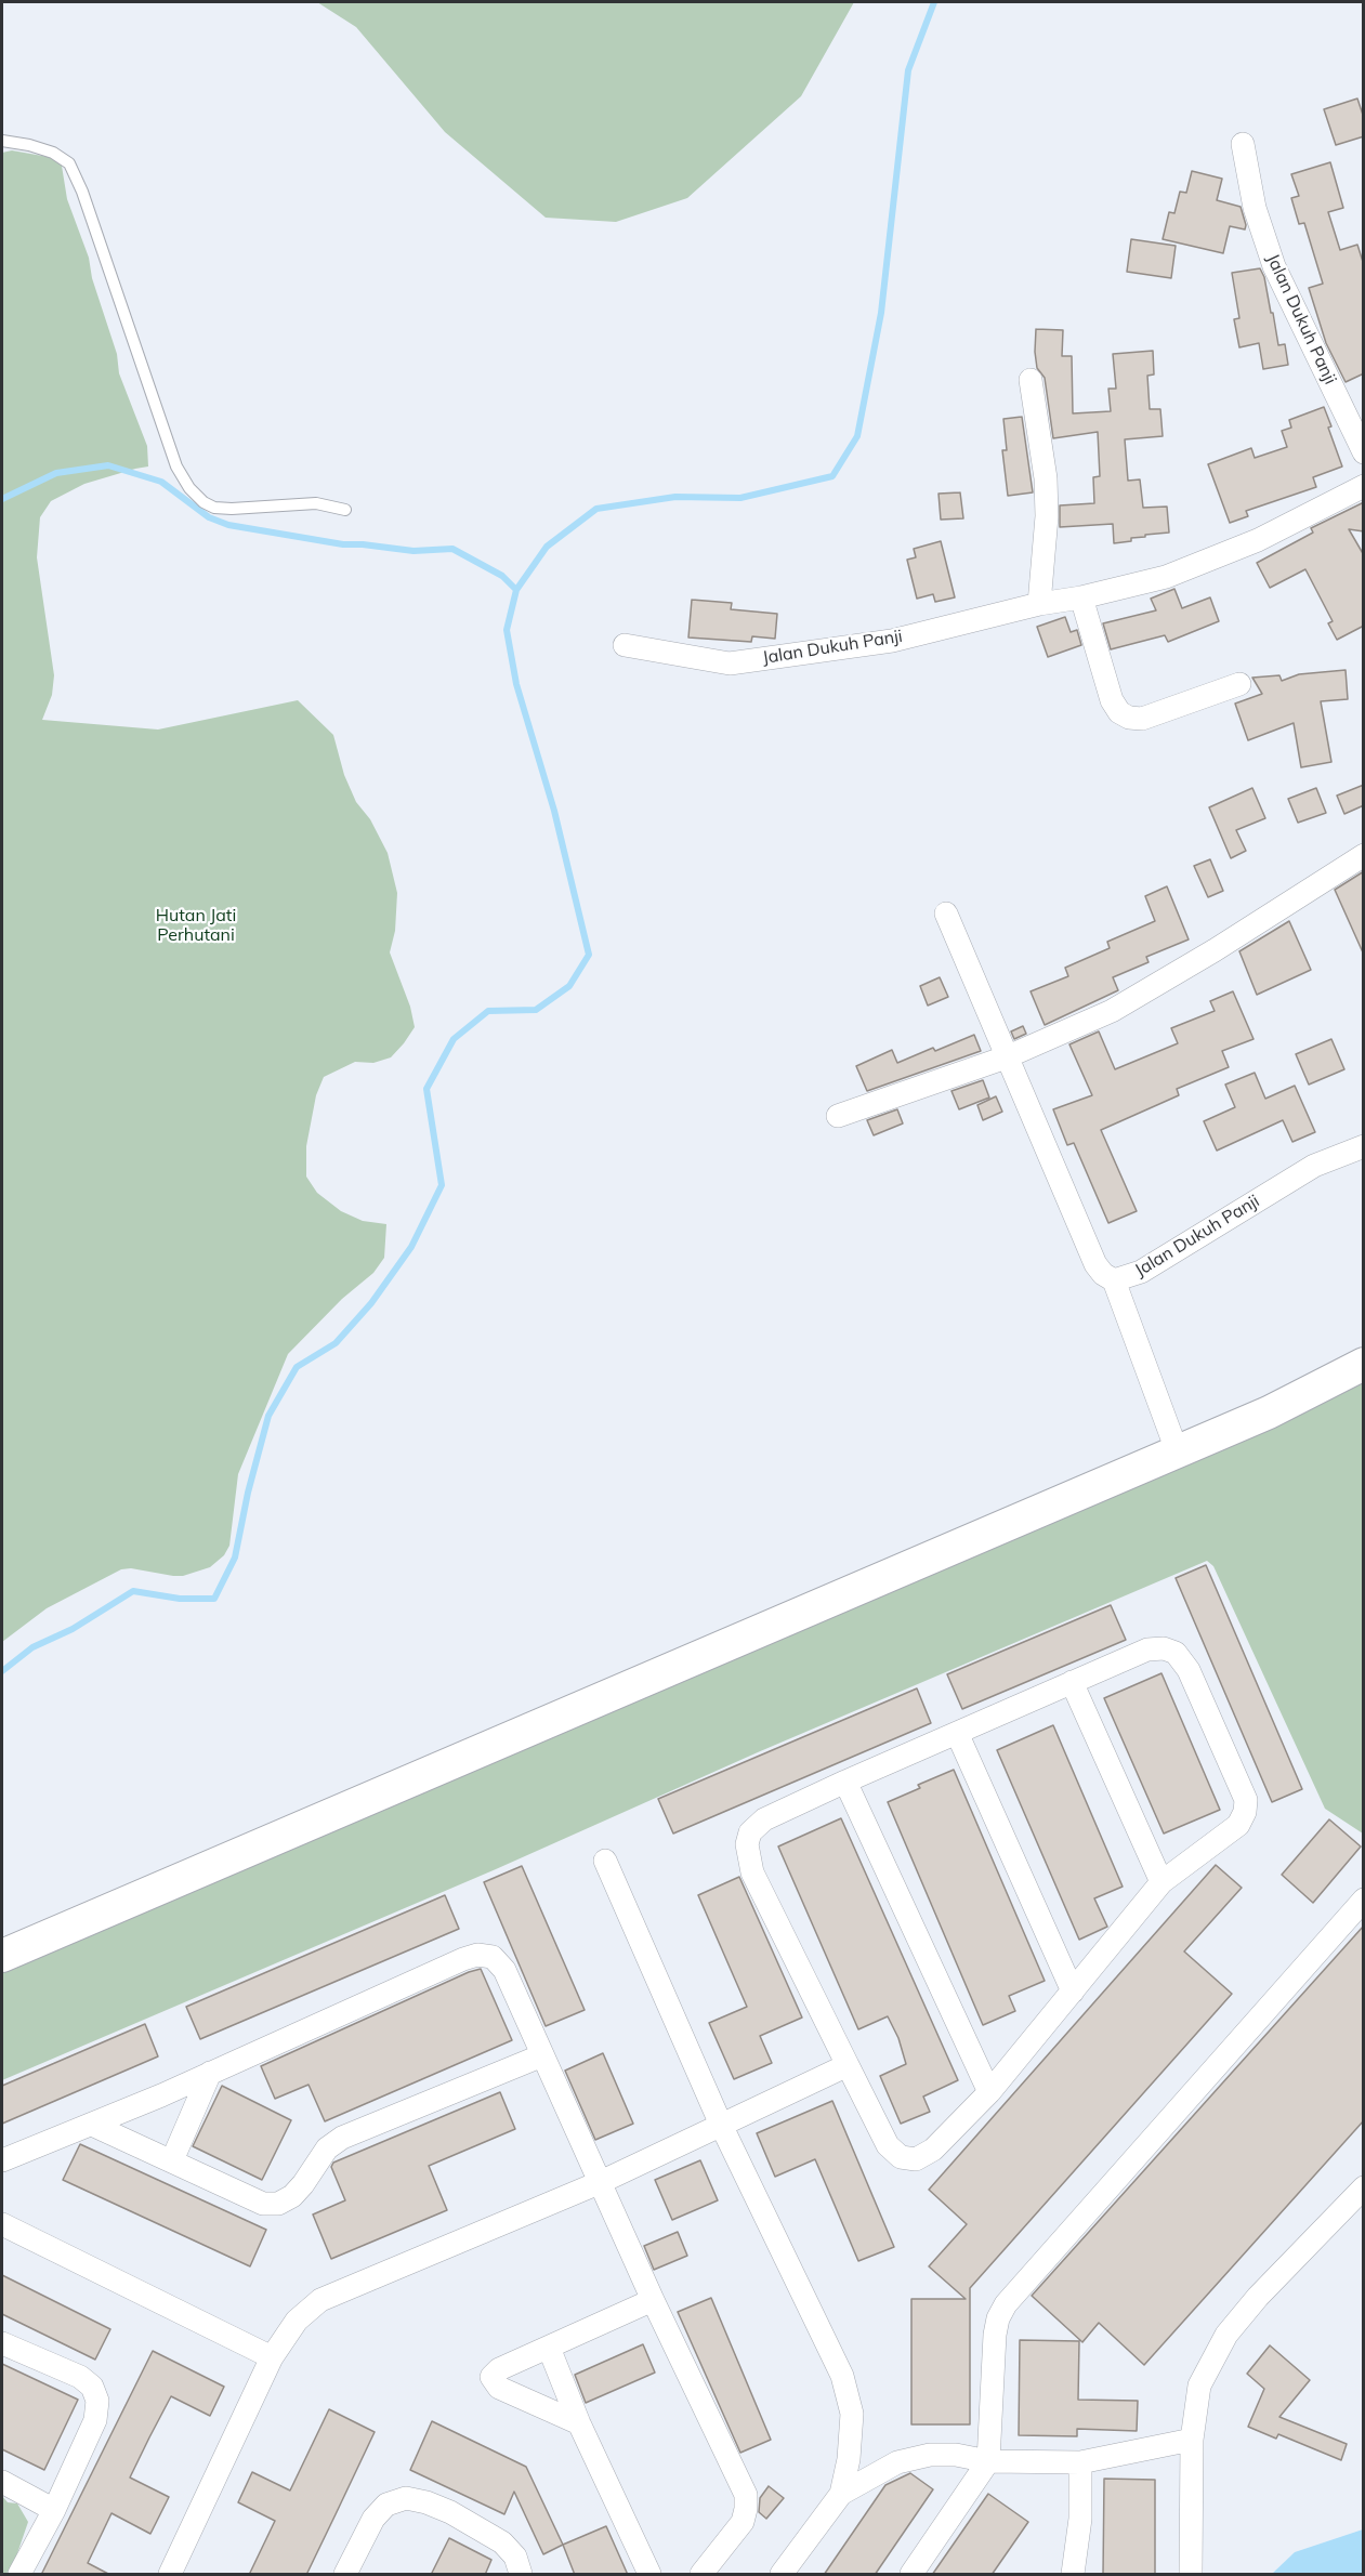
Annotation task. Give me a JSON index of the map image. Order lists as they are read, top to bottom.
{
  "streets": {
    "street": ["Jalan Dukuh Panji"]
  },
  "parks": ["Hutan Jati Perhutani"]
}
